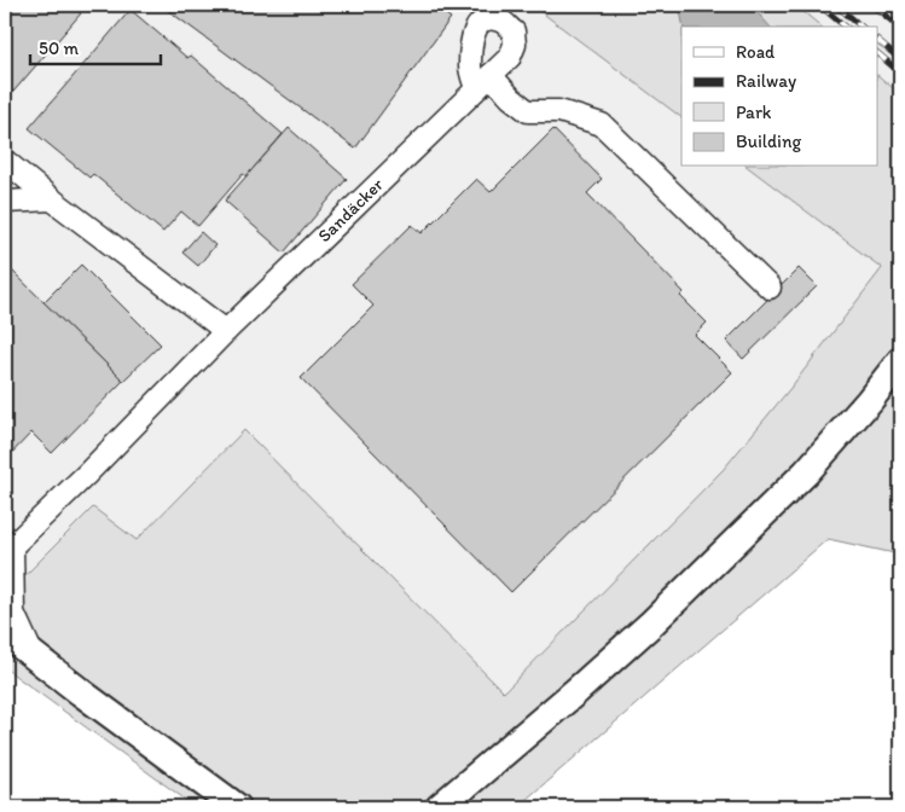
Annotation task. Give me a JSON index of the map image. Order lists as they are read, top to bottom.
{
  "streets": {
    "street": ["Sandäcker"]
  },
  "legend": [
    "Road",
    "Railway",
    "Park",
    "Building"
  ],
  "scale_bar": "50 m"
}
